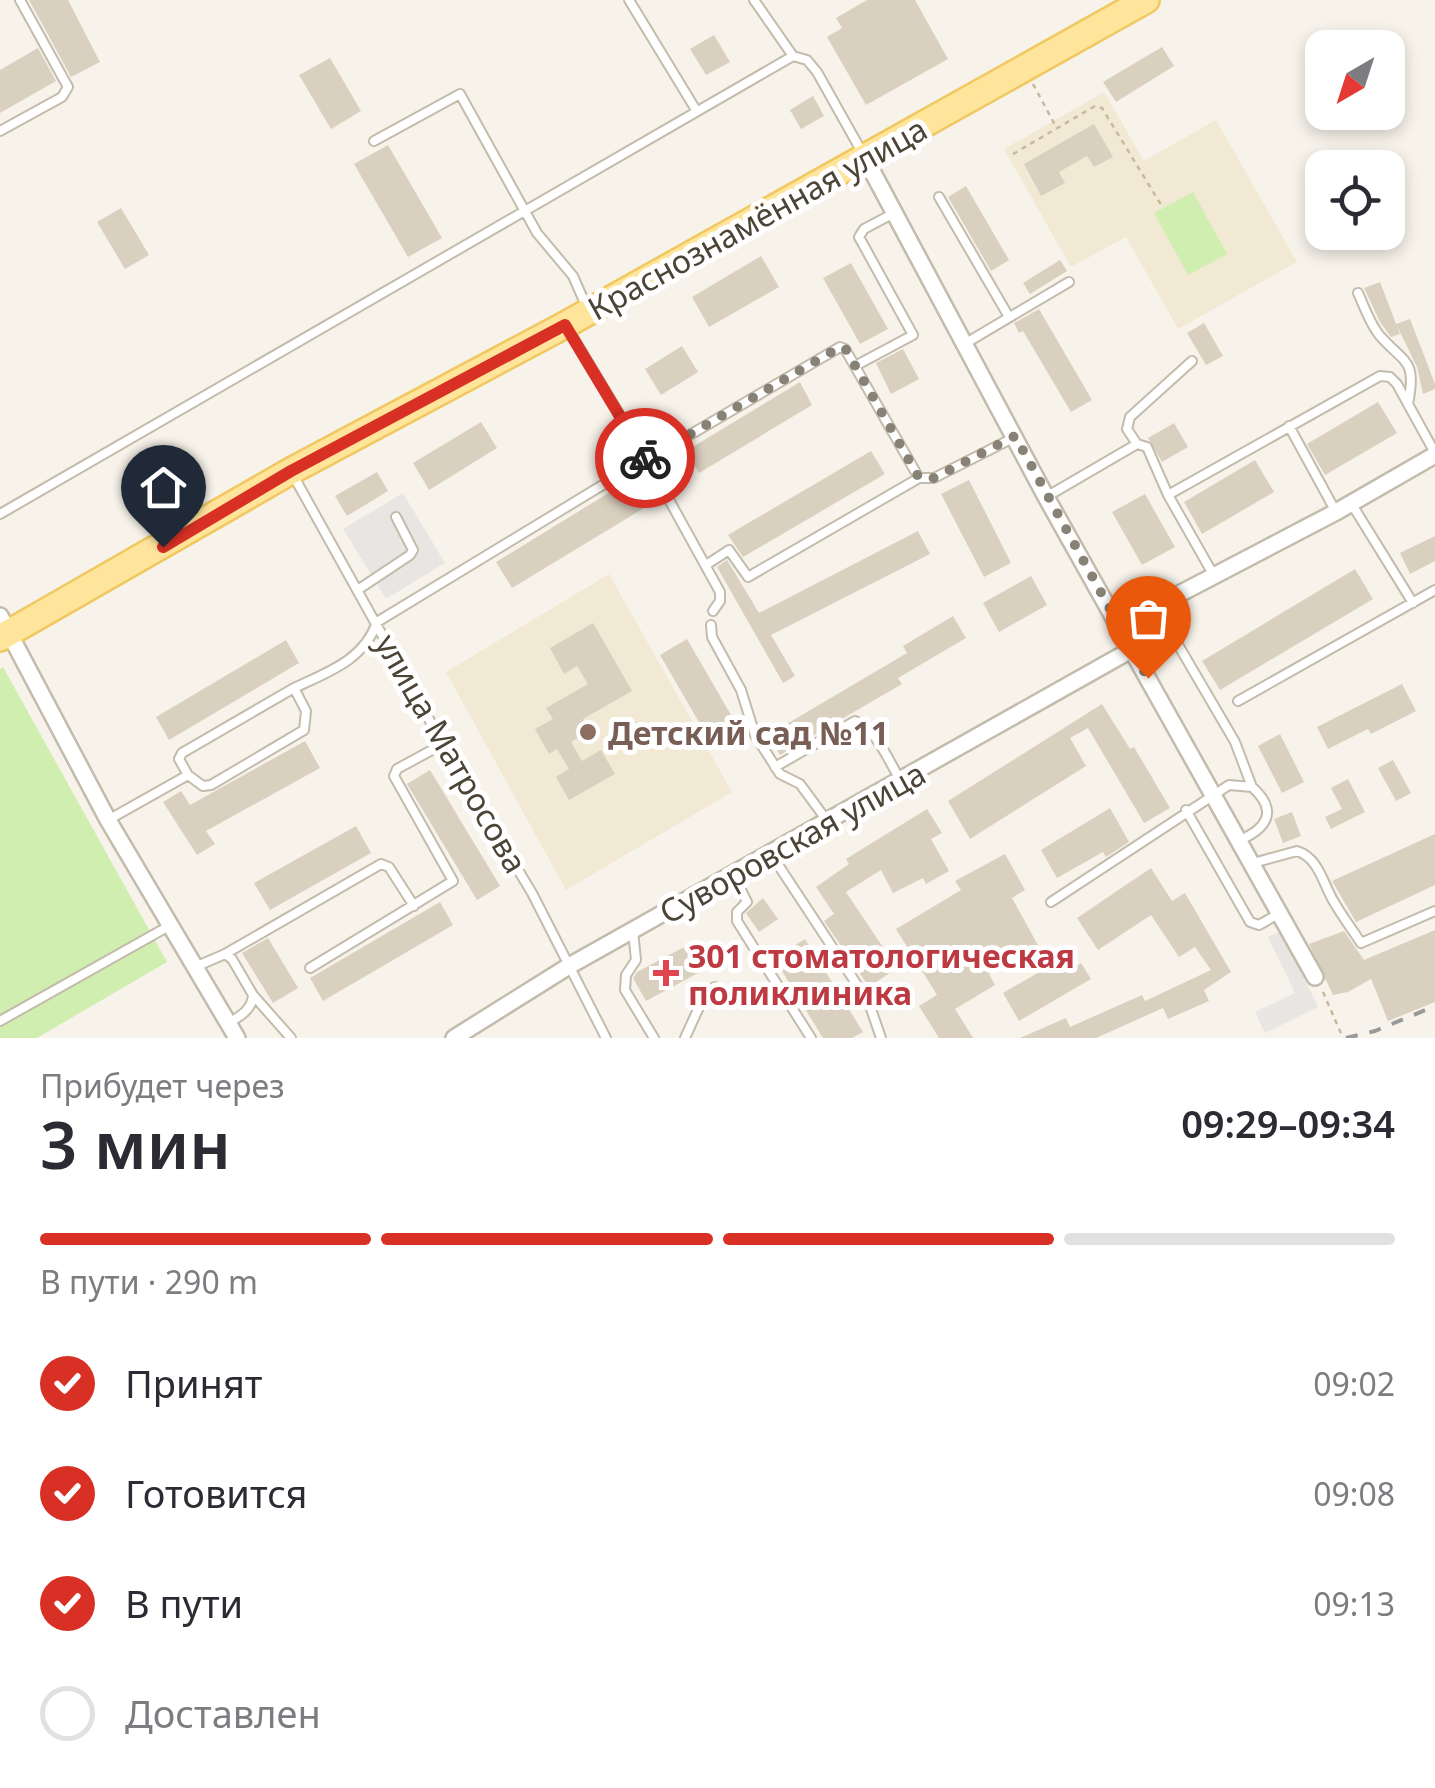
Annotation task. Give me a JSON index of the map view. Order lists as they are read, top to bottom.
{
  "streets": {
    "main road": ["Краснознамённая улица"],
    "street": ["Суворовская улица"],
    "lane": ["улица Матросова"]
  },
  "crossings": [
    ["Краснознамённая улица", "улица Матросова"],
    ["улица Матросова", "Суворовская улица"]
  ],
  "places": {
    "other": ["Детский сад №11"],
    "health": ["301 стоматологическая поликлиника"]
  },
  "north": "bottom left",
  "page": {
    "heading": ["3 мин", "Прибудет через", "09:29–09:34"],
    "bar": "В пути · 290 m",
    "list": [
      ["Принят", "09:02"],
      ["Готовится", "09:08"],
      ["В пути", "09:13"],
      "Доставлен"
    ]
  }
}
